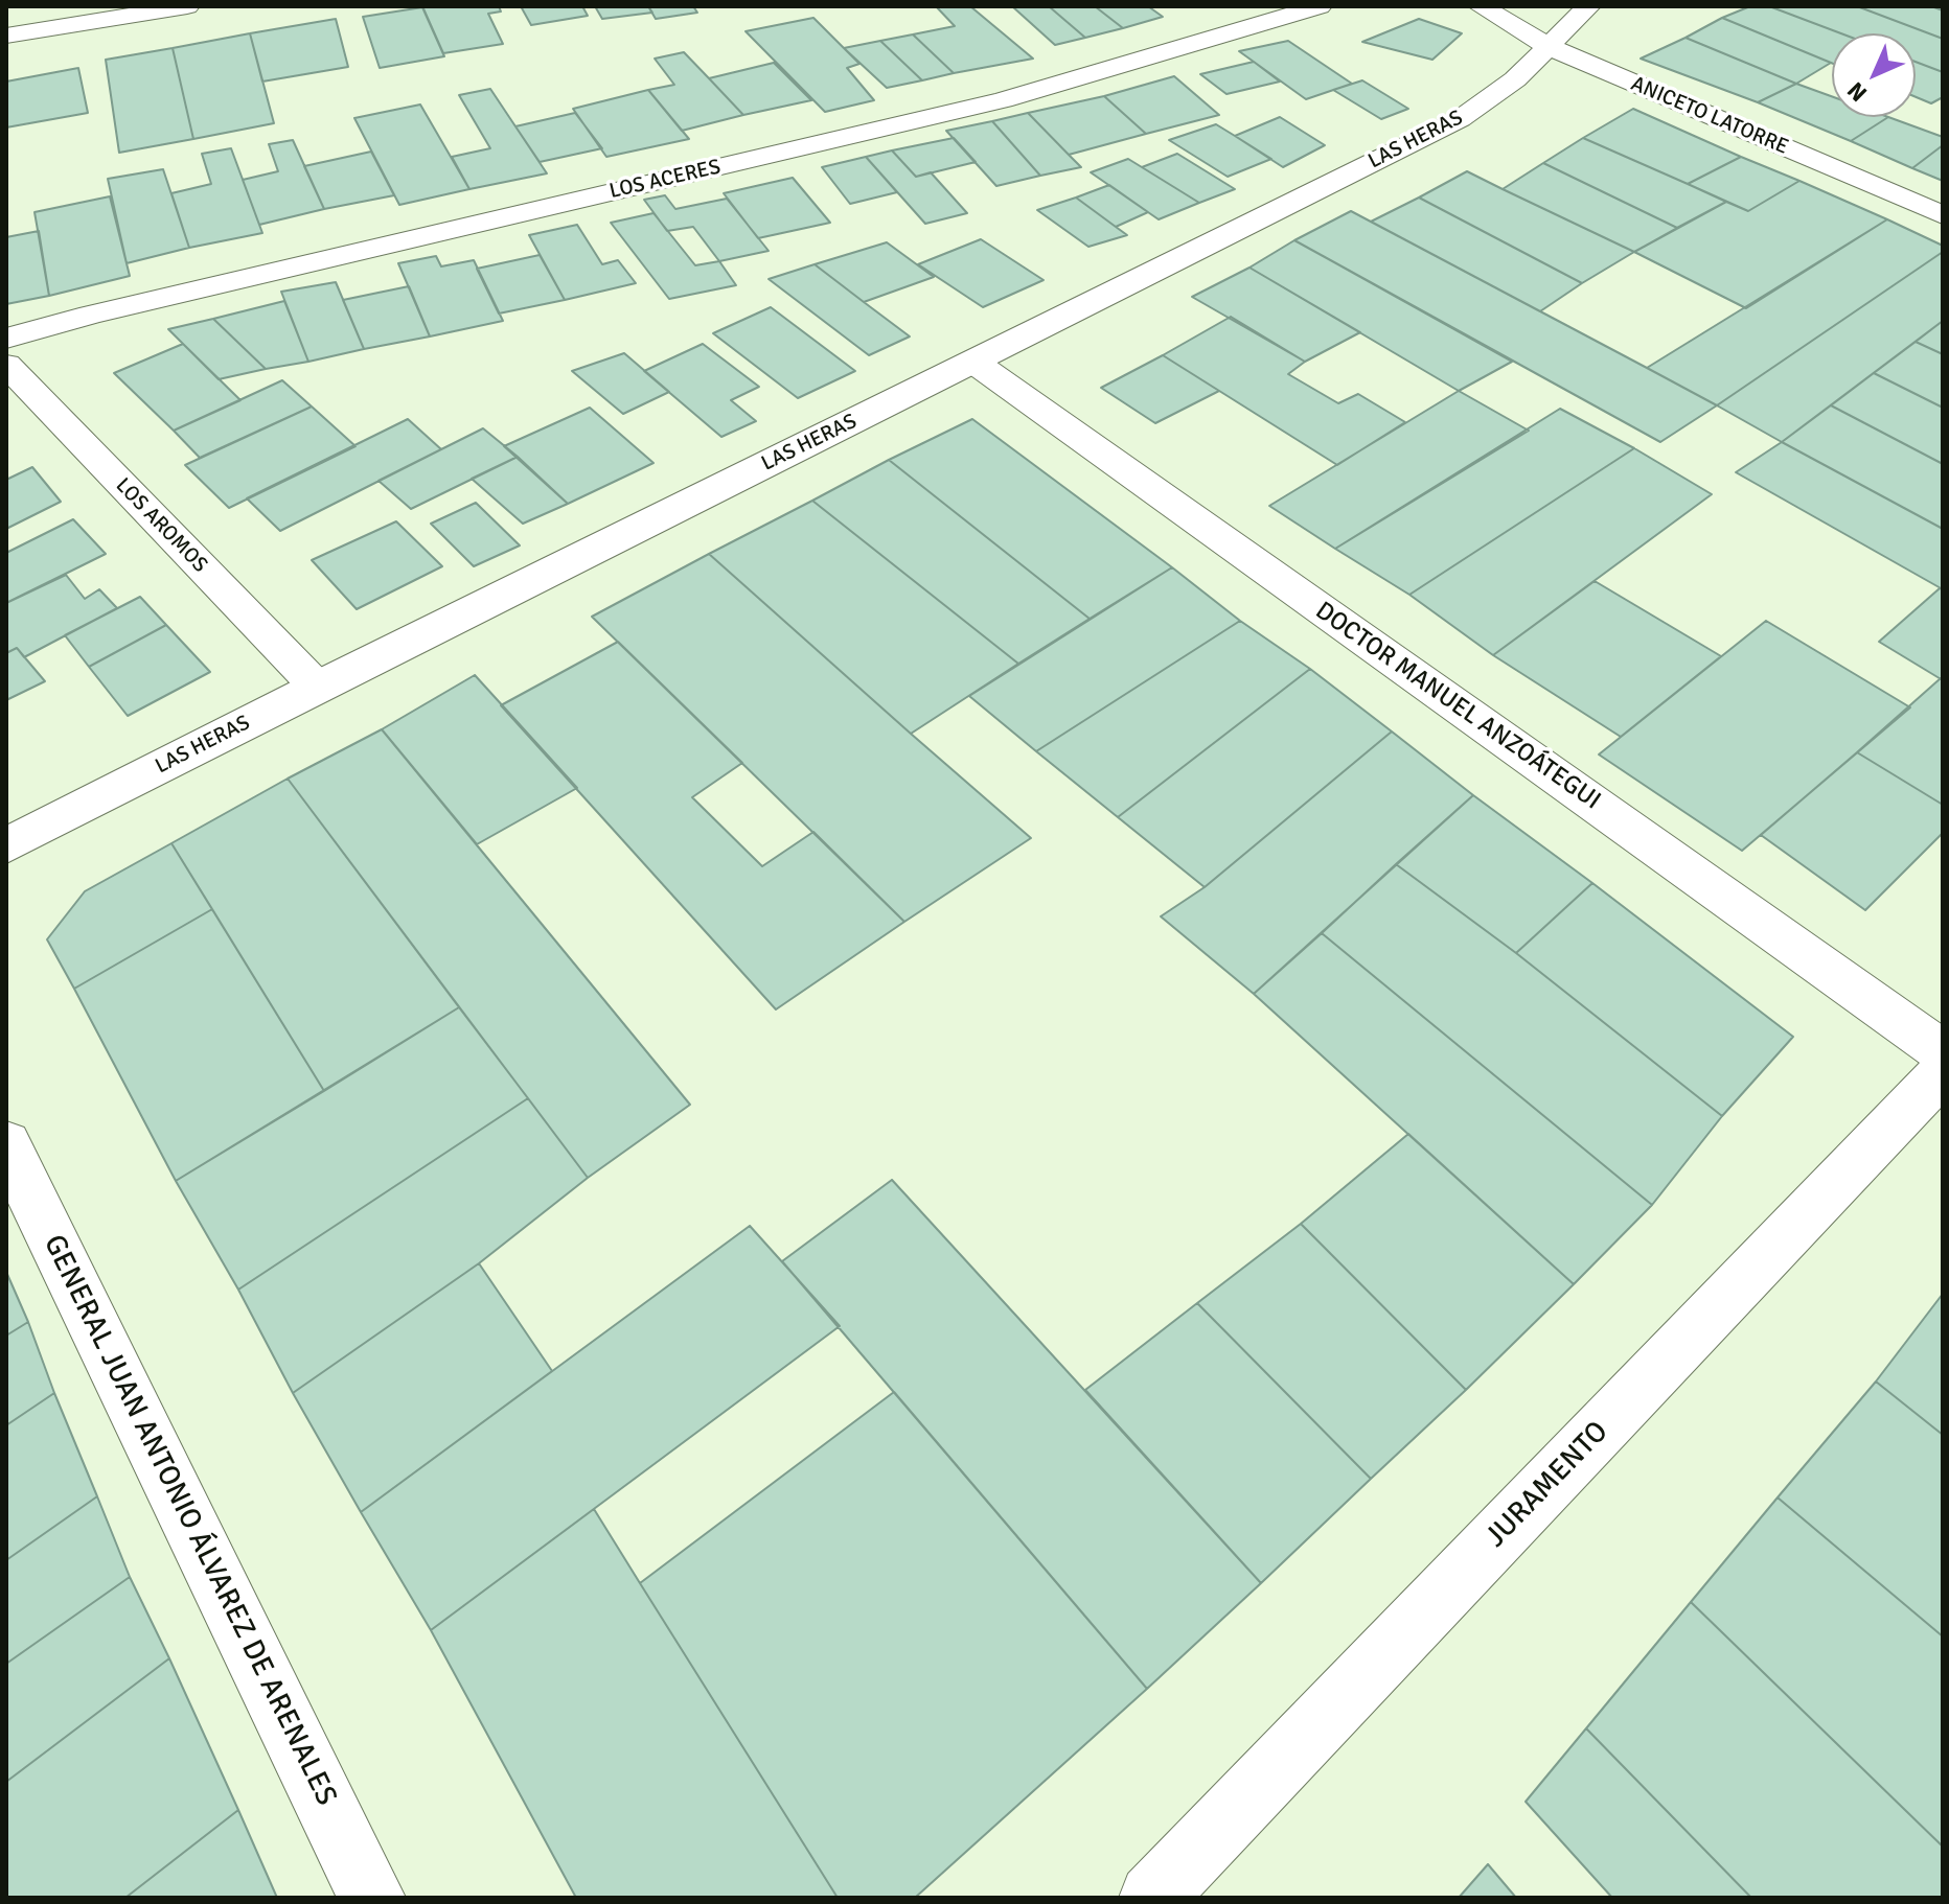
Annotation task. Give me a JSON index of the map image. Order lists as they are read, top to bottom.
{
  "streets": {
    "street": [
      "ANICETO LATORRE",
      "LAS HERAS",
      "LOS ACERES",
      "LOS AROMOS",
      "DOCTOR MANUEL ANZOÁTEGUI",
      "JURAMENTO",
      "GENERAL JUAN ANTONIO ÁLVAREZ DE ARENALES"
    ]
  },
  "crossings": [
    ["ANICETO LATORRE", "LAS HERAS"],
    ["LAS HERAS", "LOS AROMOS"],
    ["LAS HERAS", "DOCTOR MANUEL ANZOÁTEGUI"]
  ],
  "north": "bottom left"
}
